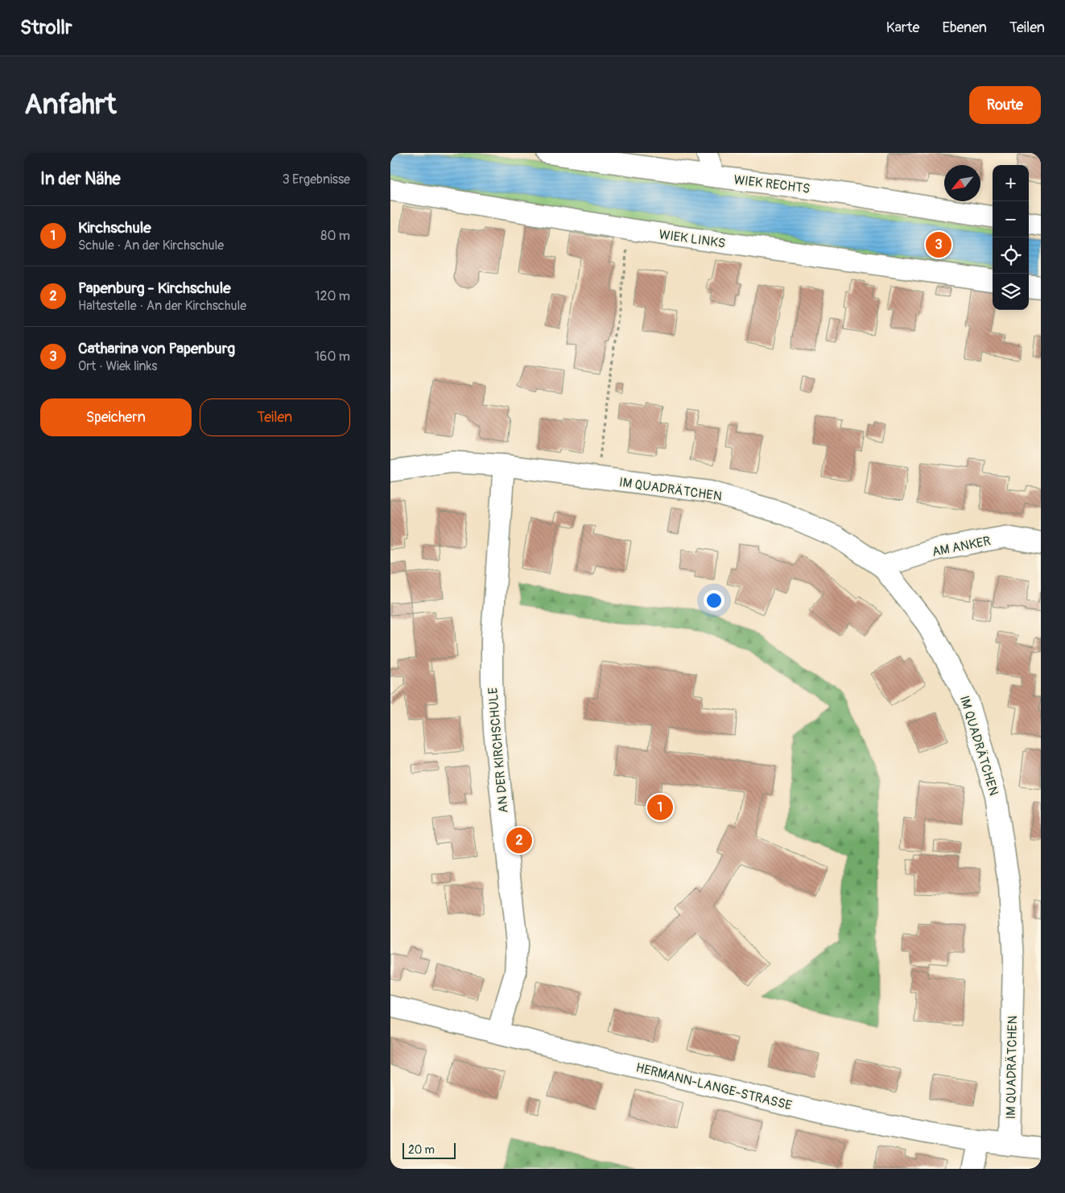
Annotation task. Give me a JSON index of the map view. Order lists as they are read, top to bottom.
{
  "streets": {
    "street": [
      "WIEK RECHTS",
      "WIEK LINKS",
      "IM QUADRÄTCHEN",
      "AM ANKER",
      "AN DER KIRCHSCHULE",
      "HERMANN-LANGE-STRASSE"
    ]
  },
  "crossings": [
    ["IM QUADRÄTCHEN", "AM ANKER"],
    ["IM QUADRÄTCHEN", "AN DER KIRCHSCHULE"],
    ["IM QUADRÄTCHEN", "HERMANN-LANGE-STRASSE"],
    ["AN DER KIRCHSCHULE", "HERMANN-LANGE-STRASSE"]
  ],
  "scale_bar": "20 m",
  "north": "bottom left",
  "page": {
    "header": "Strollr",
    "nav": ["Karte", "Ebenen", "Teilen"],
    "buttons": [
      "Route",
      ["Speichern", "Teilen"]
    ],
    "title": "Anfahrt",
    "heading": ["In der Nähe", "3 Ergebnisse"],
    "map_buttons": ["+", "−"],
    "list": [
      {
        "mark": "1",
        "name": "Kirchschule",
        "note": "Schule · An der Kirchschule",
        "value": "80 m"
      },
      {
        "mark": "2",
        "name": "Papenburg - Kirchschule",
        "note": "Haltestelle · An der Kirchschule",
        "value": "120 m"
      },
      {
        "mark": "3",
        "name": "Catharina von Papenburg",
        "note": "Ort · Wiek links",
        "value": "160 m"
      }
    ],
    "pins": ["3", "1", "2"],
    "scale": "20 m"
  }
}
